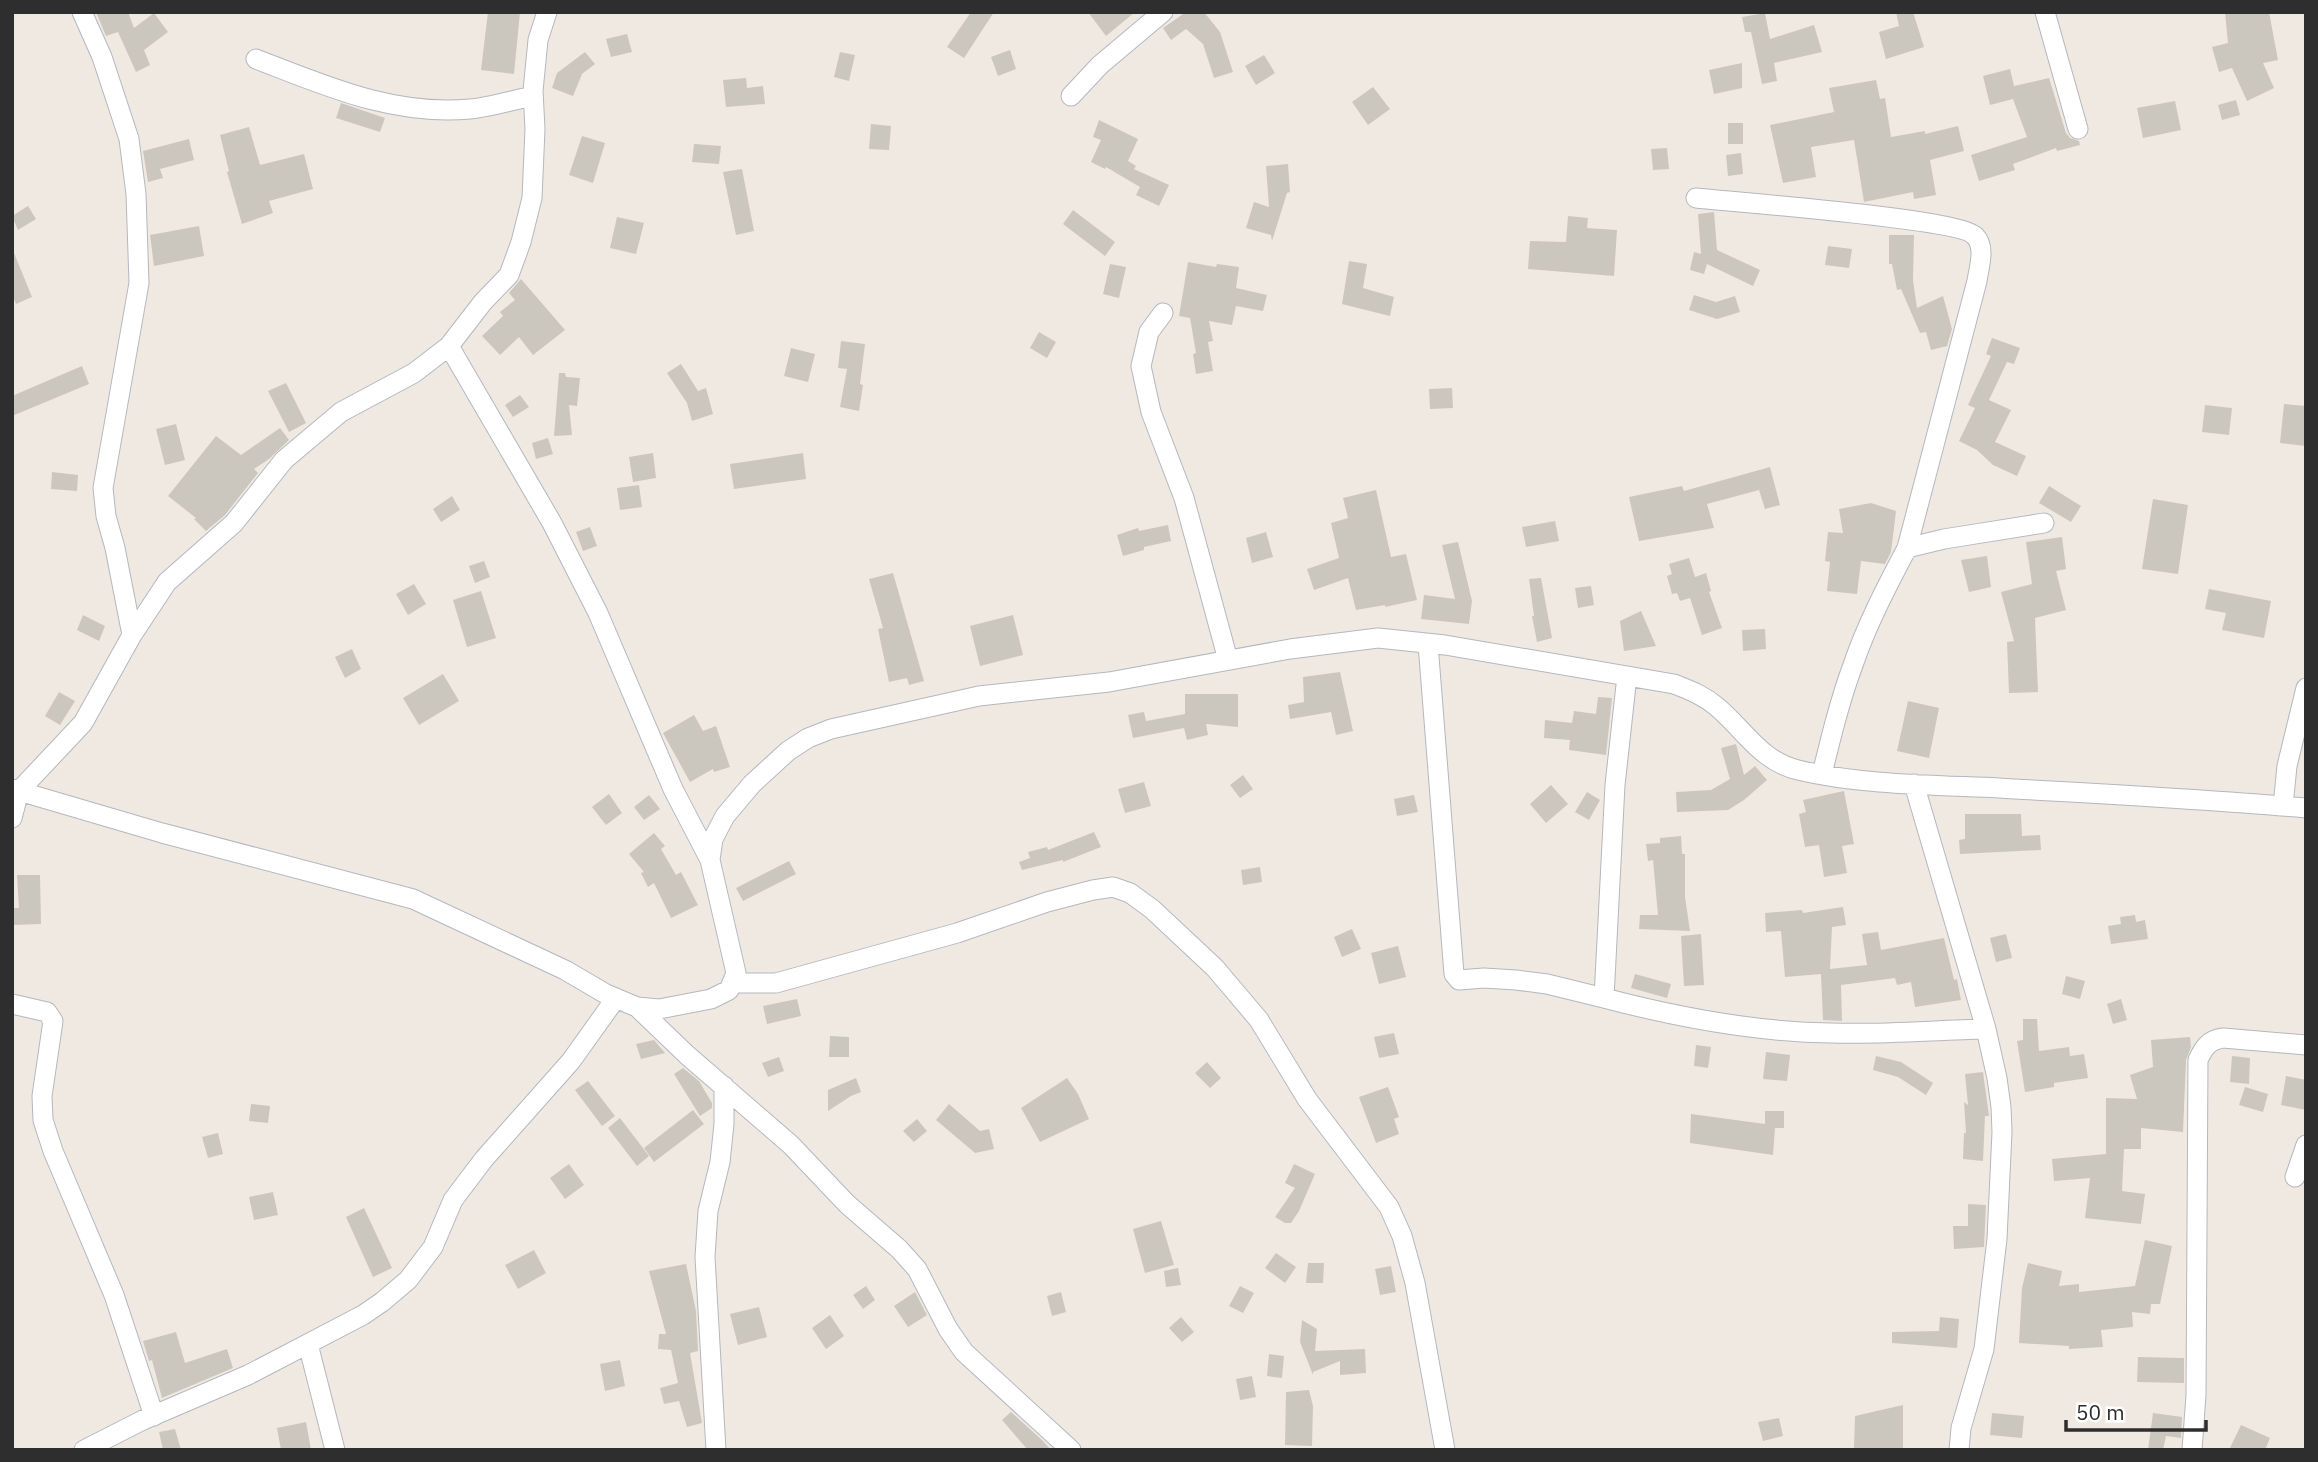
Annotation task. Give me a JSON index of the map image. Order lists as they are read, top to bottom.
{
  "scale_bar": "50 m"
}
